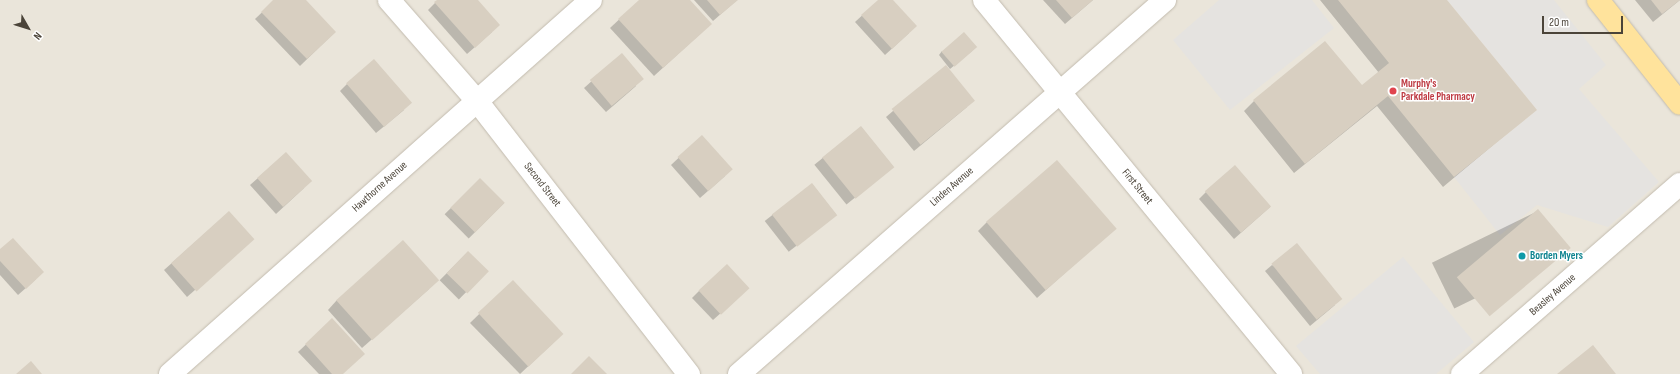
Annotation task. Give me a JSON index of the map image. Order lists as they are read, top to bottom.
{
  "streets": {
    "street": [
      "Second Street",
      "Hawthorne Avenue",
      "Linden Avenue",
      "First Street",
      "Beasley Avenue"
    ]
  },
  "crossings": [
    ["Second Street", "Hawthorne Avenue"],
    ["Linden Avenue", "First Street"]
  ],
  "places": ["Murphy's Parkdale Pharmacy", "Borden Myers"],
  "scale_bar": "20 m",
  "north": "bottom right"
}
